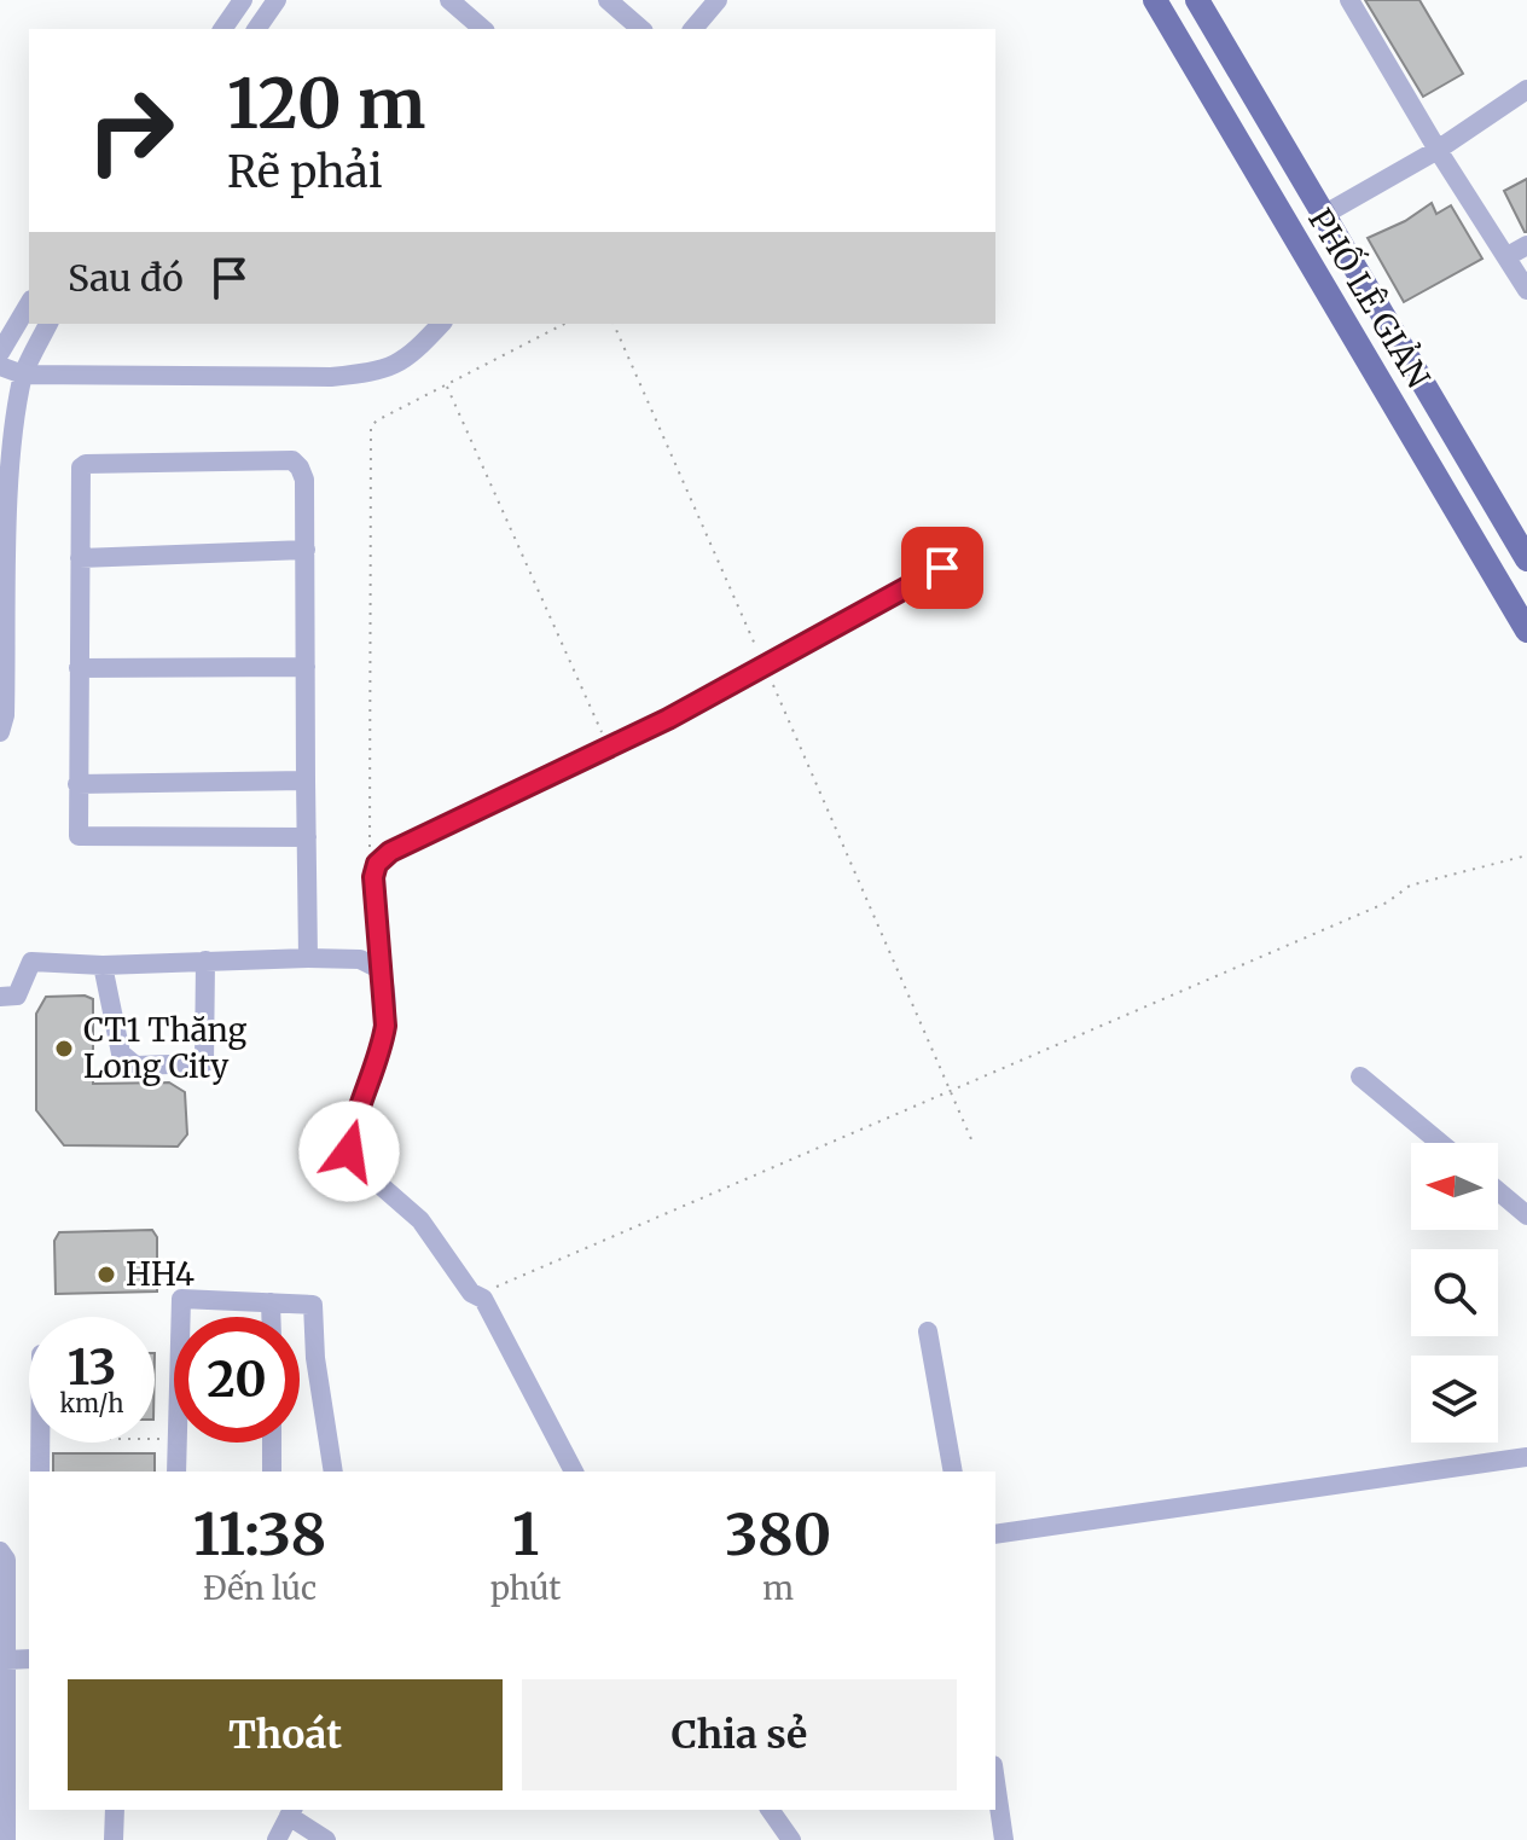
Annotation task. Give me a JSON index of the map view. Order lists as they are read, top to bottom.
{
  "streets": {
    "main road": ["PHỐ LÊ GIẢN"]
  },
  "places": ["CT1 Thăng Long City", "HH4"],
  "north": "left",
  "page": {
    "turn": ["120 m", "Rẽ phải"],
    "then": "Sau đó",
    "speed": "13 km/h",
    "limit": "20",
    "eta": [
      "11:38",
      "Đến lúc",
      "1",
      "phút",
      "380",
      "m"
    ],
    "buttons": ["Thoát", "Chia sẻ"]
  }
}
